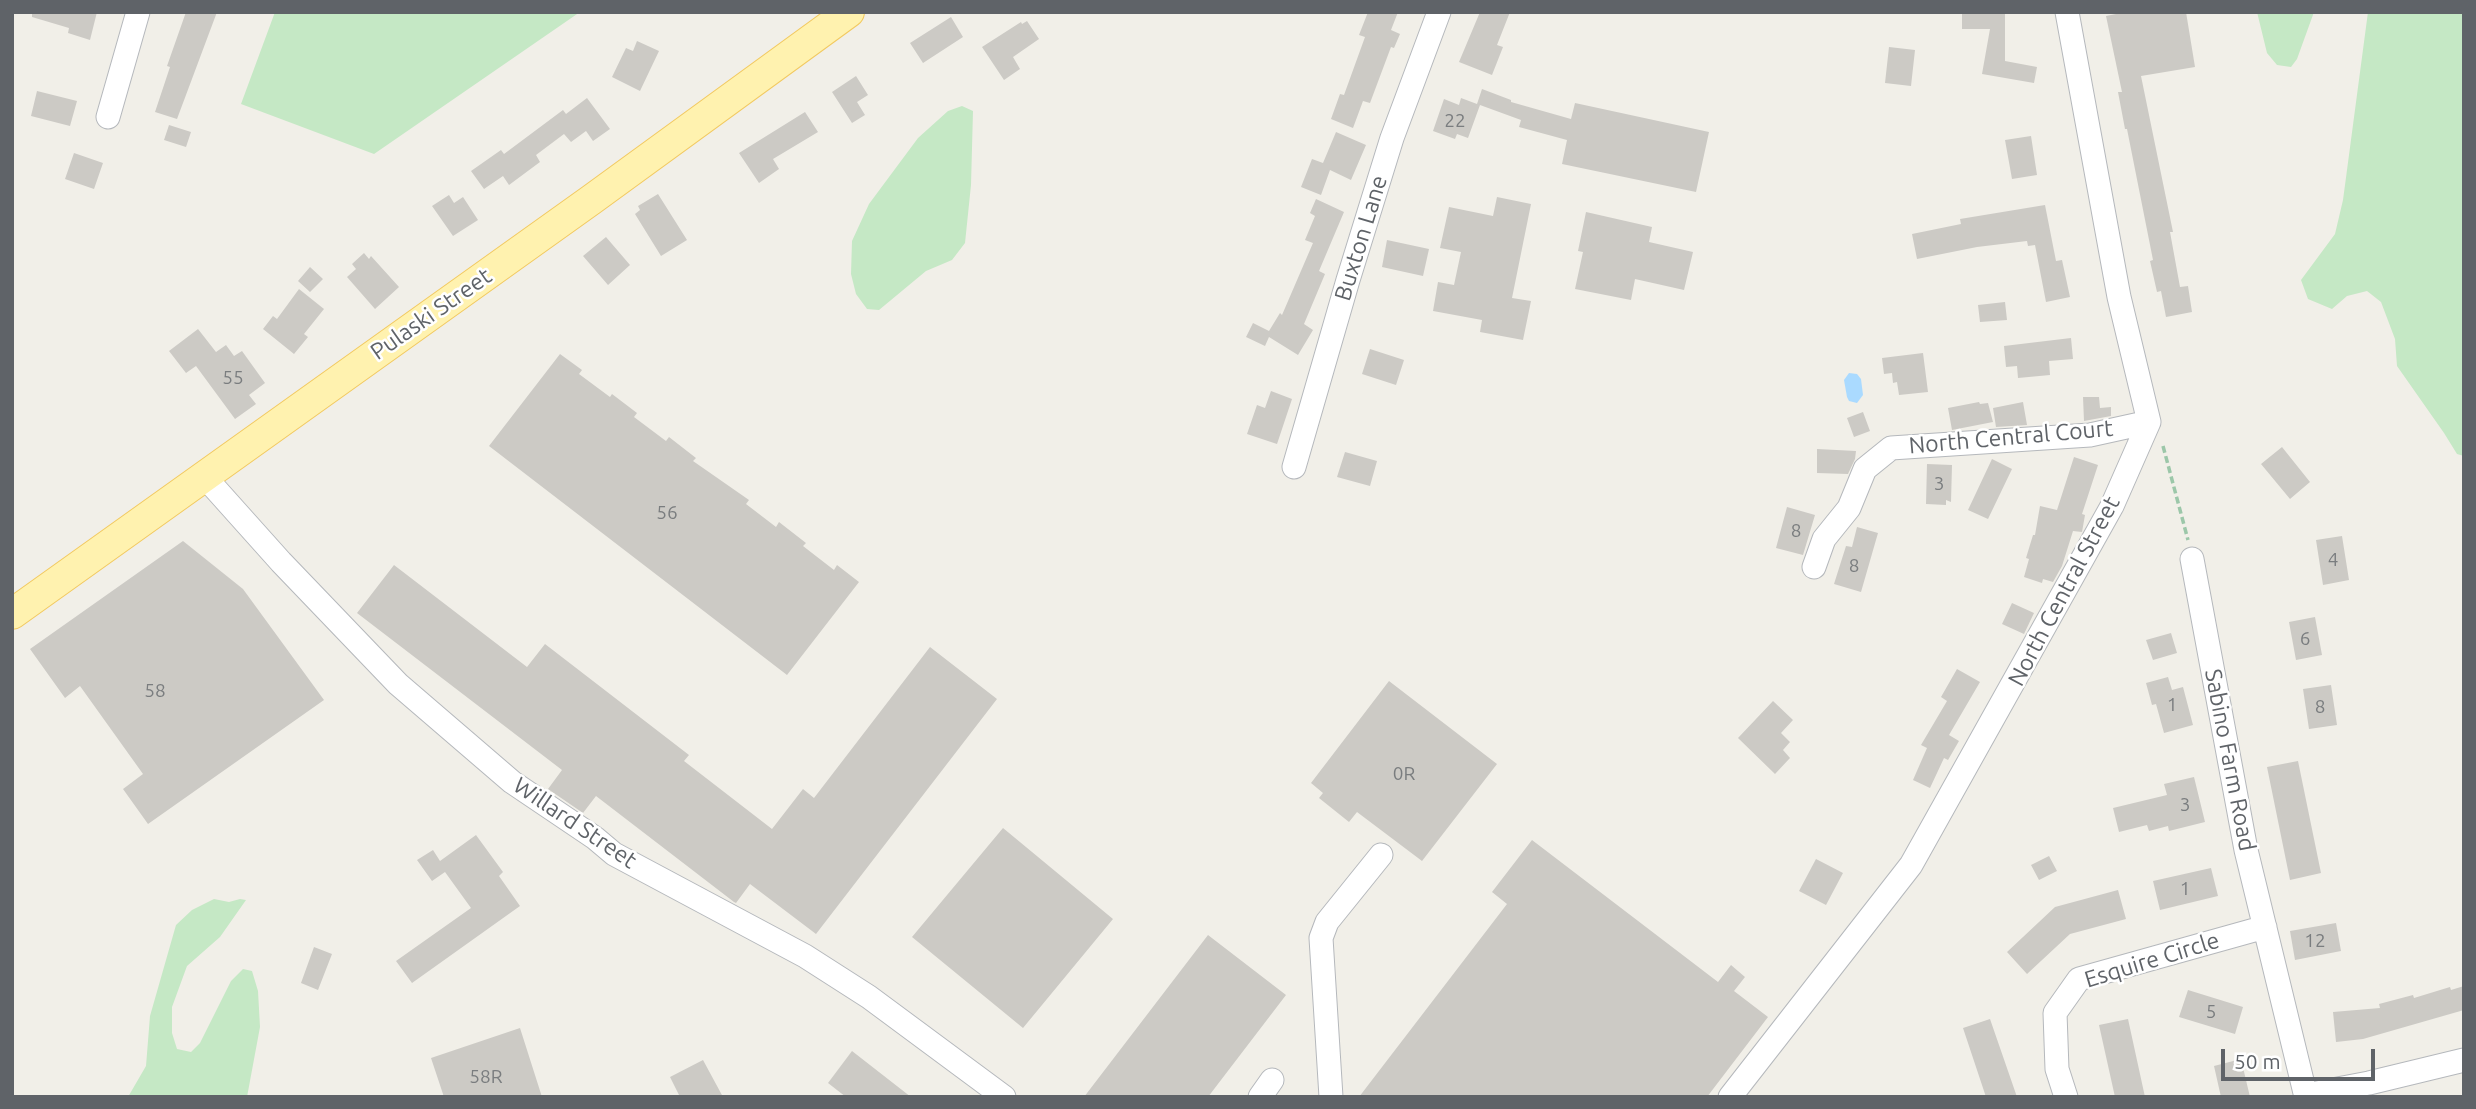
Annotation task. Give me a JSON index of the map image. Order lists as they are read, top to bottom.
{
  "streets": {
    "main road": ["Pulaski Street"],
    "street": [
      "Buxton Lane",
      "North Central Court",
      "North Central Street",
      "Sabino Farm Road",
      "Willard Street",
      "Esquire Circle"
    ]
  },
  "crossings": [
    ["Pulaski Street", "Willard Street"],
    ["North Central Court", "North Central Street"],
    ["Sabino Farm Road", "Esquire Circle"]
  ],
  "house_numbers": [
    "22",
    "55",
    "3",
    "56",
    "8",
    "4",
    "8",
    "6",
    "58",
    "1",
    "8",
    "0R",
    "3",
    "1",
    "12",
    "5",
    "58R"
  ],
  "scale_bar": "50 m"
}
